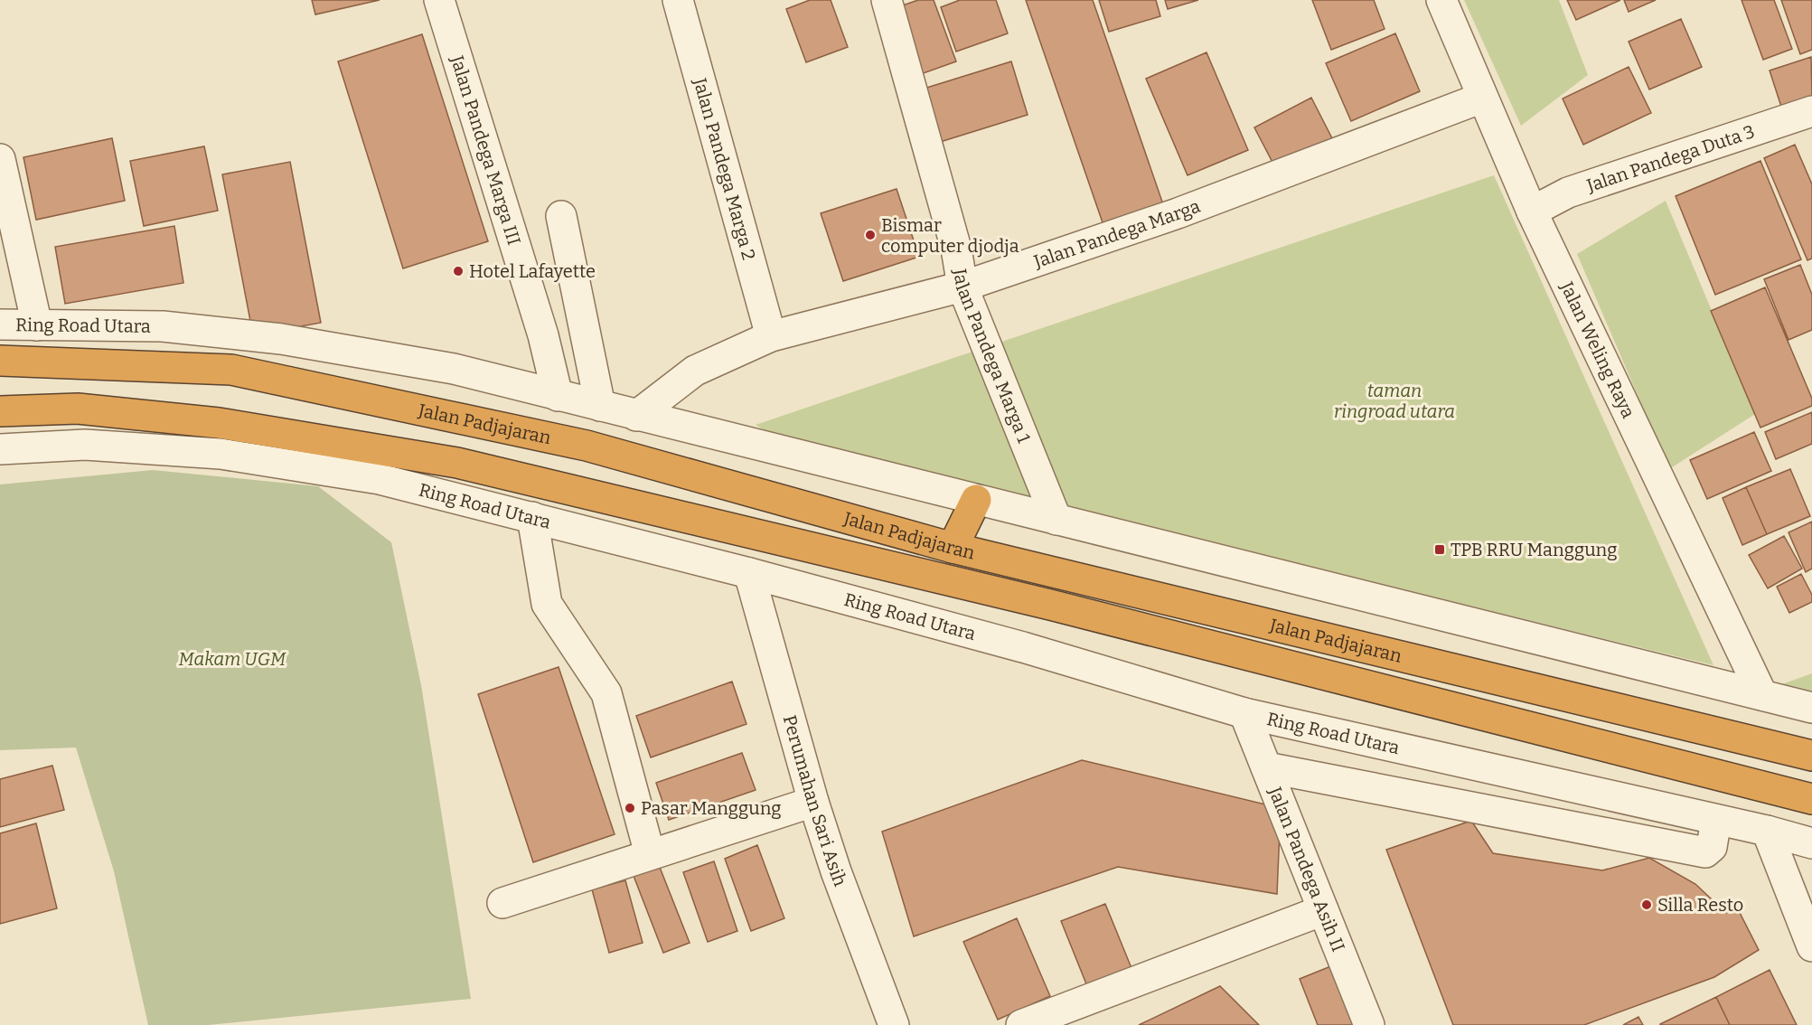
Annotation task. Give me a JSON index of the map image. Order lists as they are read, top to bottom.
{
  "streets": {
    "highway": ["Jalan Padjajaran"],
    "street": [
      "Jalan Pandega Marga III",
      "Jalan Pandega Duta 3",
      "Jalan Pandega Marga 2",
      "Jalan Pandega Marga",
      "Ring Road Utara",
      "Jalan Weling Raya",
      "Jalan Pandega Marga 1",
      "Perumahan Sari Asih",
      "Jalan Pandega Asih II"
    ]
  },
  "crossings": [
    ["Jalan Pandega Marga III", "Ring Road Utara"],
    ["Jalan Pandega Duta 3", "Jalan Weling Raya"],
    ["Jalan Pandega Marga 2", "Jalan Pandega Marga"],
    ["Jalan Pandega Marga", "Ring Road Utara"],
    ["Jalan Pandega Marga", "Jalan Weling Raya"],
    ["Jalan Pandega Marga", "Jalan Pandega Marga 1"],
    ["Ring Road Utara", "Jalan Weling Raya"],
    ["Ring Road Utara", "Jalan Pandega Marga 1"],
    ["Ring Road Utara", "Perumahan Sari Asih"],
    ["Ring Road Utara", "Jalan Pandega Asih II"]
  ],
  "parks": ["taman ringroad utara", "Makam UGM"],
  "places": {
    "other": [
      "Bismar computer djodja",
      "Hotel Lafayette",
      "Pasar Manggung",
      "Silla Resto"
    ],
    "transit": ["TPB RRU Manggung"]
  }
}
